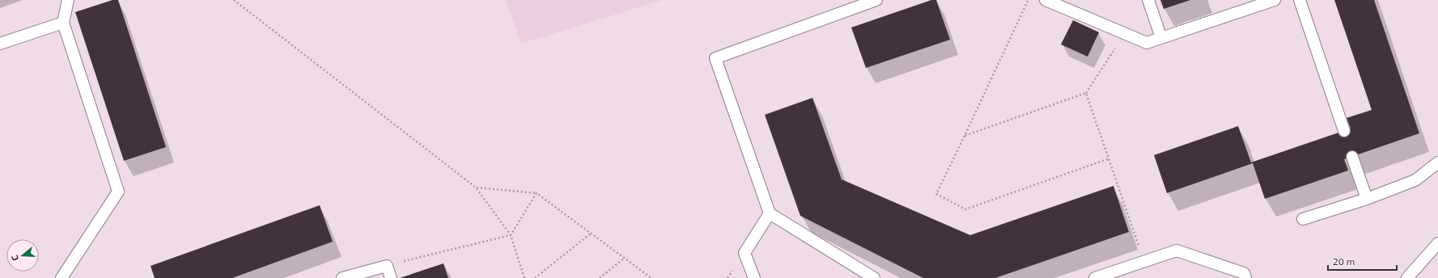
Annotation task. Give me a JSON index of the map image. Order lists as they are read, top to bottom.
{
  "scale_bar": "20 m",
  "north": "left"
}
